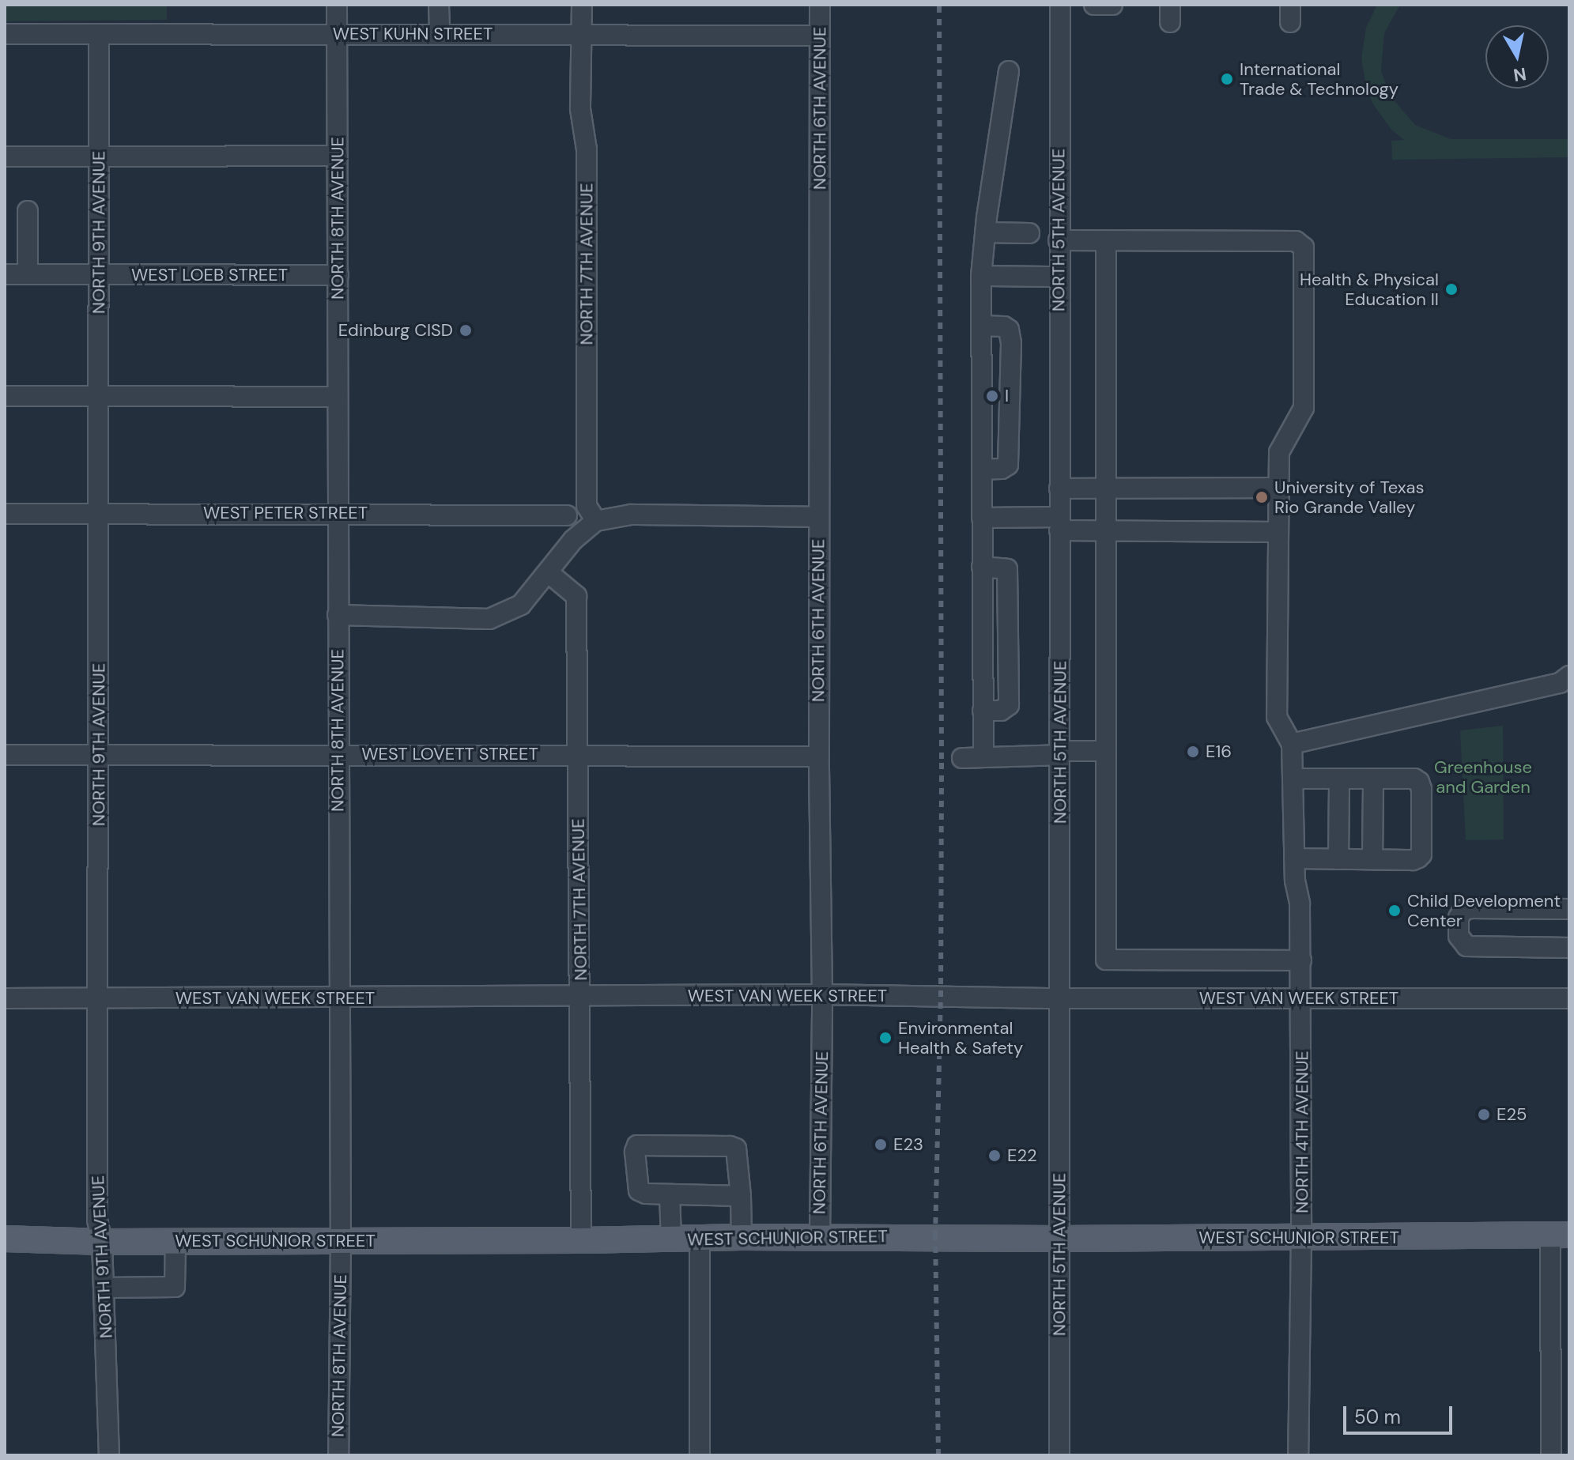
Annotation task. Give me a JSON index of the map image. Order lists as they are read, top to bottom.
{
  "streets": {
    "main road": ["WEST SCHUNIOR STREET"],
    "street": [
      "WEST KUHN STREET",
      "NORTH 6TH AVENUE",
      "NORTH 8TH AVENUE",
      "NORTH 5TH AVENUE",
      "NORTH 9TH AVENUE",
      "NORTH 7TH AVENUE",
      "WEST LOEB STREET",
      "WEST PETER STREET",
      "WEST LOVETT STREET",
      "WEST VAN WEEK STREET",
      "NORTH 4TH AVENUE"
    ]
  },
  "crossings": [
    ["WEST KUHN STREET", "NORTH 6TH AVENUE"],
    ["WEST KUHN STREET", "NORTH 8TH AVENUE"],
    ["WEST KUHN STREET", "NORTH 9TH AVENUE"],
    ["WEST KUHN STREET", "NORTH 7TH AVENUE"],
    ["NORTH 6TH AVENUE", "WEST LOVETT STREET"],
    ["NORTH 6TH AVENUE", "WEST VAN WEEK STREET"],
    ["NORTH 6TH AVENUE", "WEST SCHUNIOR STREET"],
    ["NORTH 8TH AVENUE", "WEST LOEB STREET"],
    ["NORTH 8TH AVENUE", "WEST PETER STREET"],
    ["NORTH 8TH AVENUE", "WEST LOVETT STREET"],
    ["NORTH 8TH AVENUE", "WEST VAN WEEK STREET"],
    ["NORTH 8TH AVENUE", "WEST SCHUNIOR STREET"],
    ["NORTH 5TH AVENUE", "WEST VAN WEEK STREET"],
    ["NORTH 5TH AVENUE", "WEST SCHUNIOR STREET"],
    ["NORTH 9TH AVENUE", "WEST LOEB STREET"],
    ["NORTH 9TH AVENUE", "WEST PETER STREET"],
    ["NORTH 9TH AVENUE", "WEST LOVETT STREET"],
    ["NORTH 9TH AVENUE", "WEST VAN WEEK STREET"],
    ["NORTH 9TH AVENUE", "WEST SCHUNIOR STREET"],
    ["NORTH 7TH AVENUE", "WEST LOVETT STREET"],
    ["NORTH 7TH AVENUE", "WEST VAN WEEK STREET"],
    ["NORTH 7TH AVENUE", "WEST SCHUNIOR STREET"],
    ["WEST VAN WEEK STREET", "NORTH 4TH AVENUE"],
    ["NORTH 4TH AVENUE", "WEST SCHUNIOR STREET"]
  ],
  "parks": ["Greenhouse and Garden"],
  "places": [
    "International Trade & Technology",
    "Health & Physical Education II",
    "Edinburg CISD",
    "I",
    "University of Texas Rio Grande Valley",
    "E16",
    "Child Development Center",
    "Environmental Health & Safety",
    "E25",
    "E23",
    "E22"
  ],
  "scale_bar": "50 m",
  "north": "bottom"
}
